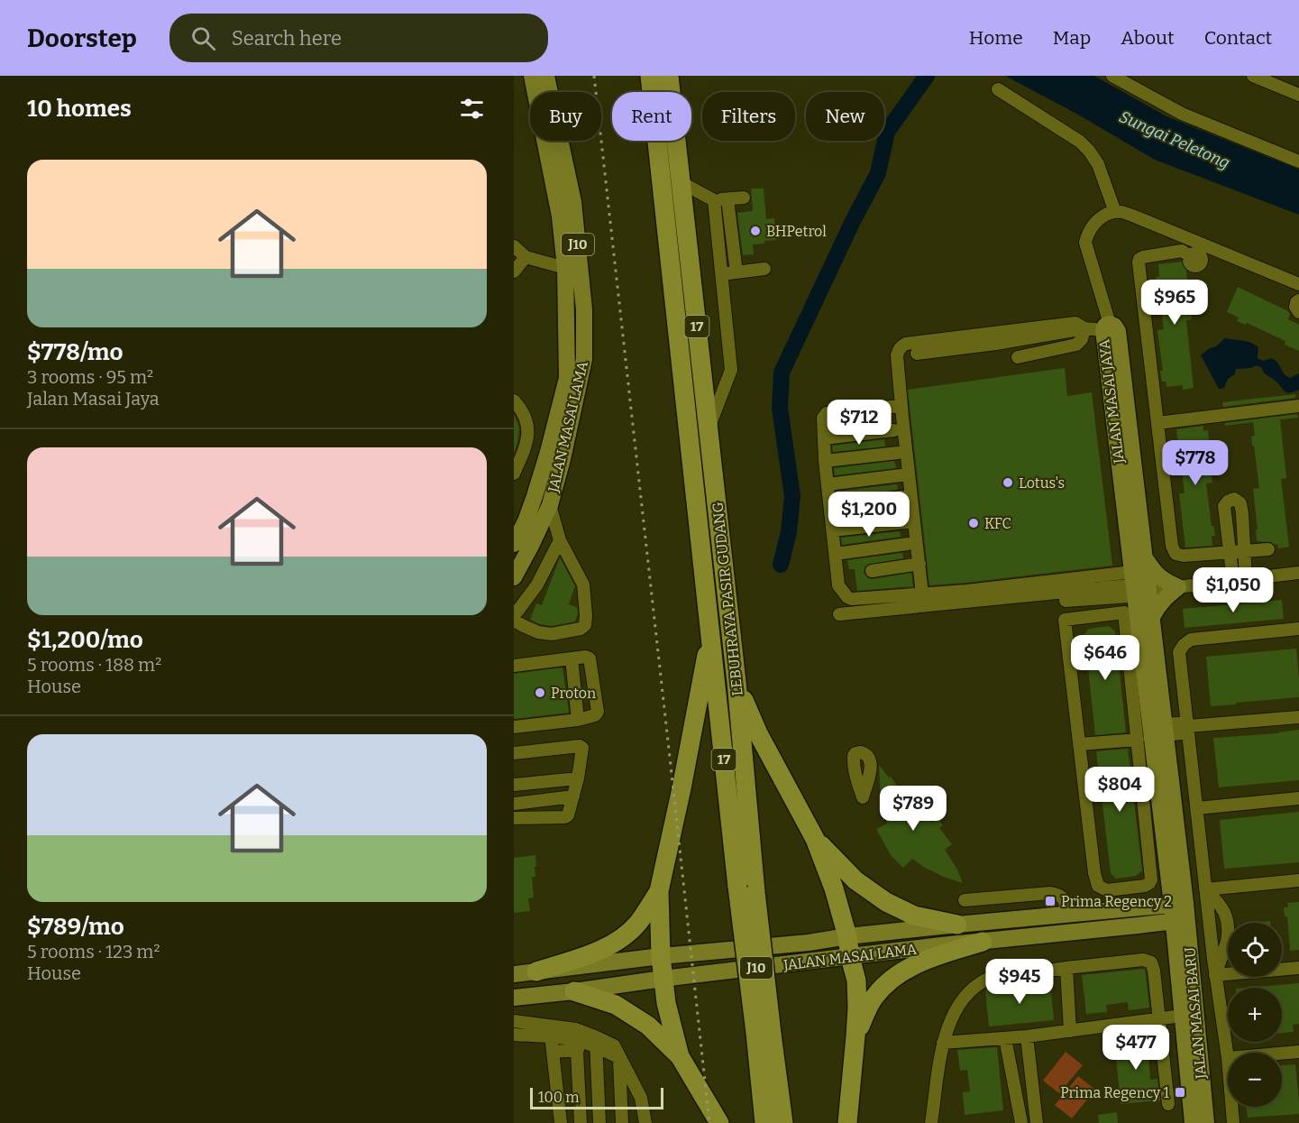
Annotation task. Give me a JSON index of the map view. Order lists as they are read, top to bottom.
{
  "streets": {
    "highway": ["17", "LEBUHRAYA PASIR GUDANG"],
    "main road": [
      "J10",
      "JALAN MASAI JAYA",
      "JALAN MASAI LAMA",
      "JALAN MASAI BARU"
    ]
  },
  "crossings": [
    ["JALAN MASAI JAYA", "JALAN MASAI LAMA"],
    ["JALAN MASAI JAYA", "JALAN MASAI BARU"],
    ["JALAN MASAI LAMA", "JALAN MASAI BARU"]
  ],
  "water": ["Sungai Peletong"],
  "places": {
    "other": [
      "BHPetrol",
      "Lotus's",
      "KFC",
      "Proton"
    ],
    "transit": ["Prima Regency 2", "Prima Regency 1"]
  },
  "scale_bar": "100 m",
  "page": {
    "header": "Doorstep",
    "search": "Search here",
    "nav": [
      "Home",
      "Map",
      "About",
      "Contact"
    ],
    "heading": "10 homes",
    "chip": [
      "Buy",
      "Rent",
      "Filters",
      "New"
    ],
    "list": [
      {
        "name": "$778/mo",
        "note": "3 rooms · 95 m² · Jalan Masai Jaya"
      },
      {
        "name": "$1,200/mo",
        "note": "5 rooms · 188 m² · House"
      },
      {
        "name": "$789/mo",
        "note": "5 rooms · 123 m² · House"
      }
    ],
    "price": [
      "$965",
      "$712",
      "$778",
      "$1,200",
      "$1,050",
      "$646",
      "$804",
      "$789",
      "$945",
      "$477"
    ],
    "map_buttons": ["+", "−"],
    "scale": "100 m"
  }
}
